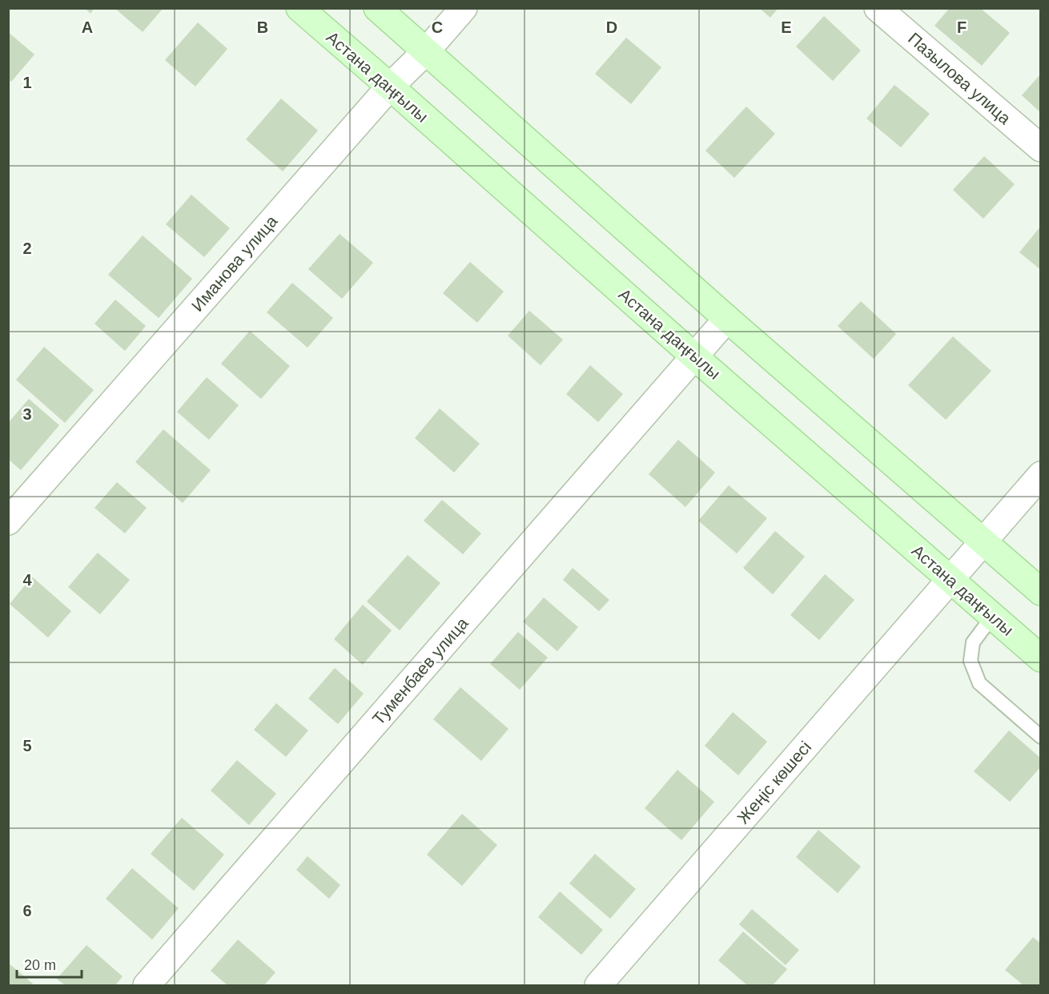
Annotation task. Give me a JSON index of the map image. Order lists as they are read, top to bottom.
{
  "streets": {
    "street": [
      "Астана даңғылы",
      "Пазылова улица",
      "Иманова улица",
      "Туменбаев улица",
      "Жеңіс көшесі"
    ]
  },
  "crossings": [
    ["Астана даңғылы", "Иманова улица"],
    ["Астана даңғылы", "Туменбаев улица"],
    ["Астана даңғылы", "Жеңіс көшесі"]
  ],
  "scale_bar": "20 m",
  "grid": {
    "columns": [
      "A",
      "B",
      "C",
      "D",
      "E",
      "F"
    ],
    "rows": [
      "1",
      "2",
      "3",
      "4",
      "5",
      "6"
    ]
  }
}
